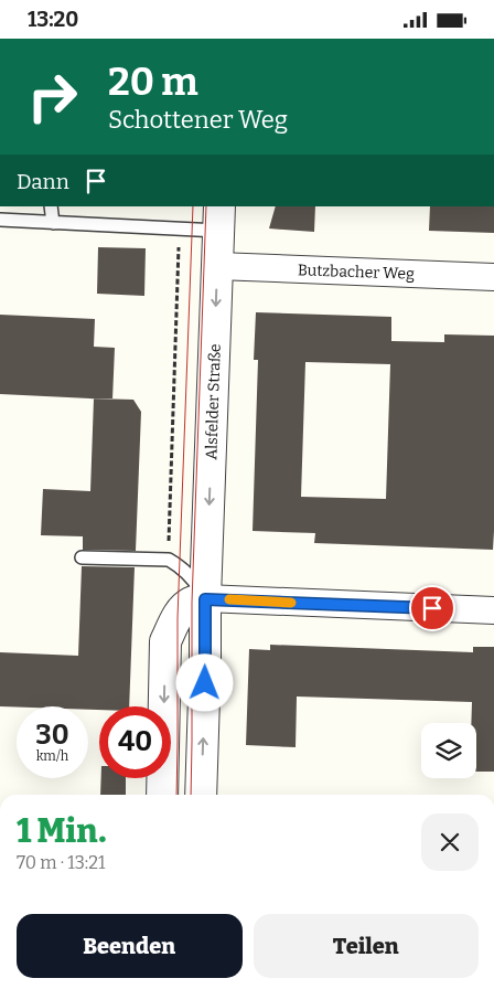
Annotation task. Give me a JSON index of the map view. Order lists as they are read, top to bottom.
{
  "streets": {
    "street": ["Butzbacher Weg", "Alsfelder Straße"]
  },
  "crossings": [
    ["Butzbacher Weg", "Alsfelder Straße"]
  ],
  "page": {
    "status": "13:20",
    "turn": ["20 m", "Schottener Weg"],
    "then": "Dann",
    "speed": "30 km/h",
    "limit": "40",
    "heading": ["1 Min.", "70 m · 13:21"],
    "buttons": ["Beenden", "Teilen"]
  }
}
